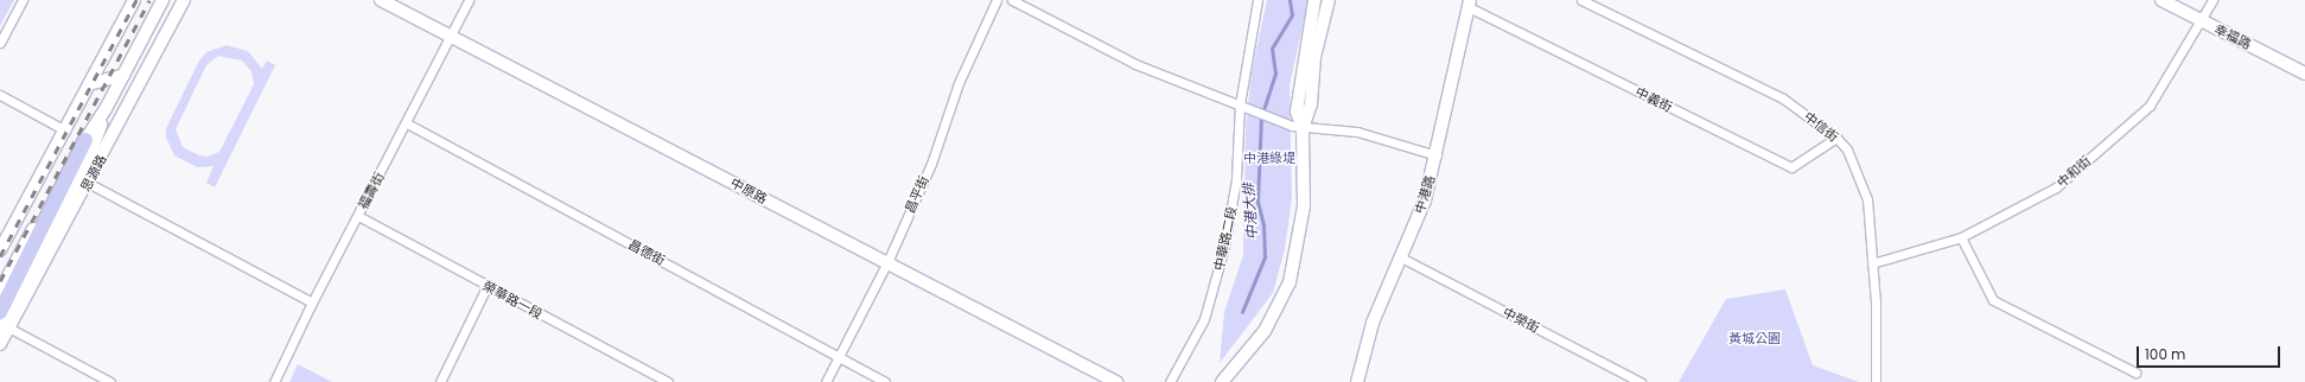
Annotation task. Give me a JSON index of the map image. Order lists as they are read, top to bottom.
{
  "streets": {
    "street": [
      "幸福路",
      "中義街",
      "中信街",
      "中和街",
      "思源路",
      "福壽街",
      "中原路",
      "昌平街",
      "中港路",
      "中華路二段",
      "昌德街",
      "榮華路一段",
      "中榮街"
    ]
  },
  "crossings": [
    ["幸福路", "中和街"],
    ["中義街", "中信街"],
    ["中義街", "中港路"],
    ["中信街", "中和街"],
    ["福壽街", "中原路"],
    ["福壽街", "昌德街"],
    ["福壽街", "榮華路一段"],
    ["中原路", "昌平街"],
    ["昌平街", "昌德街"],
    ["中港路", "中榮街"]
  ],
  "water": ["中港大排"],
  "parks": ["中港綠堤", "黃城公園"],
  "scale_bar": "100 m"
}
